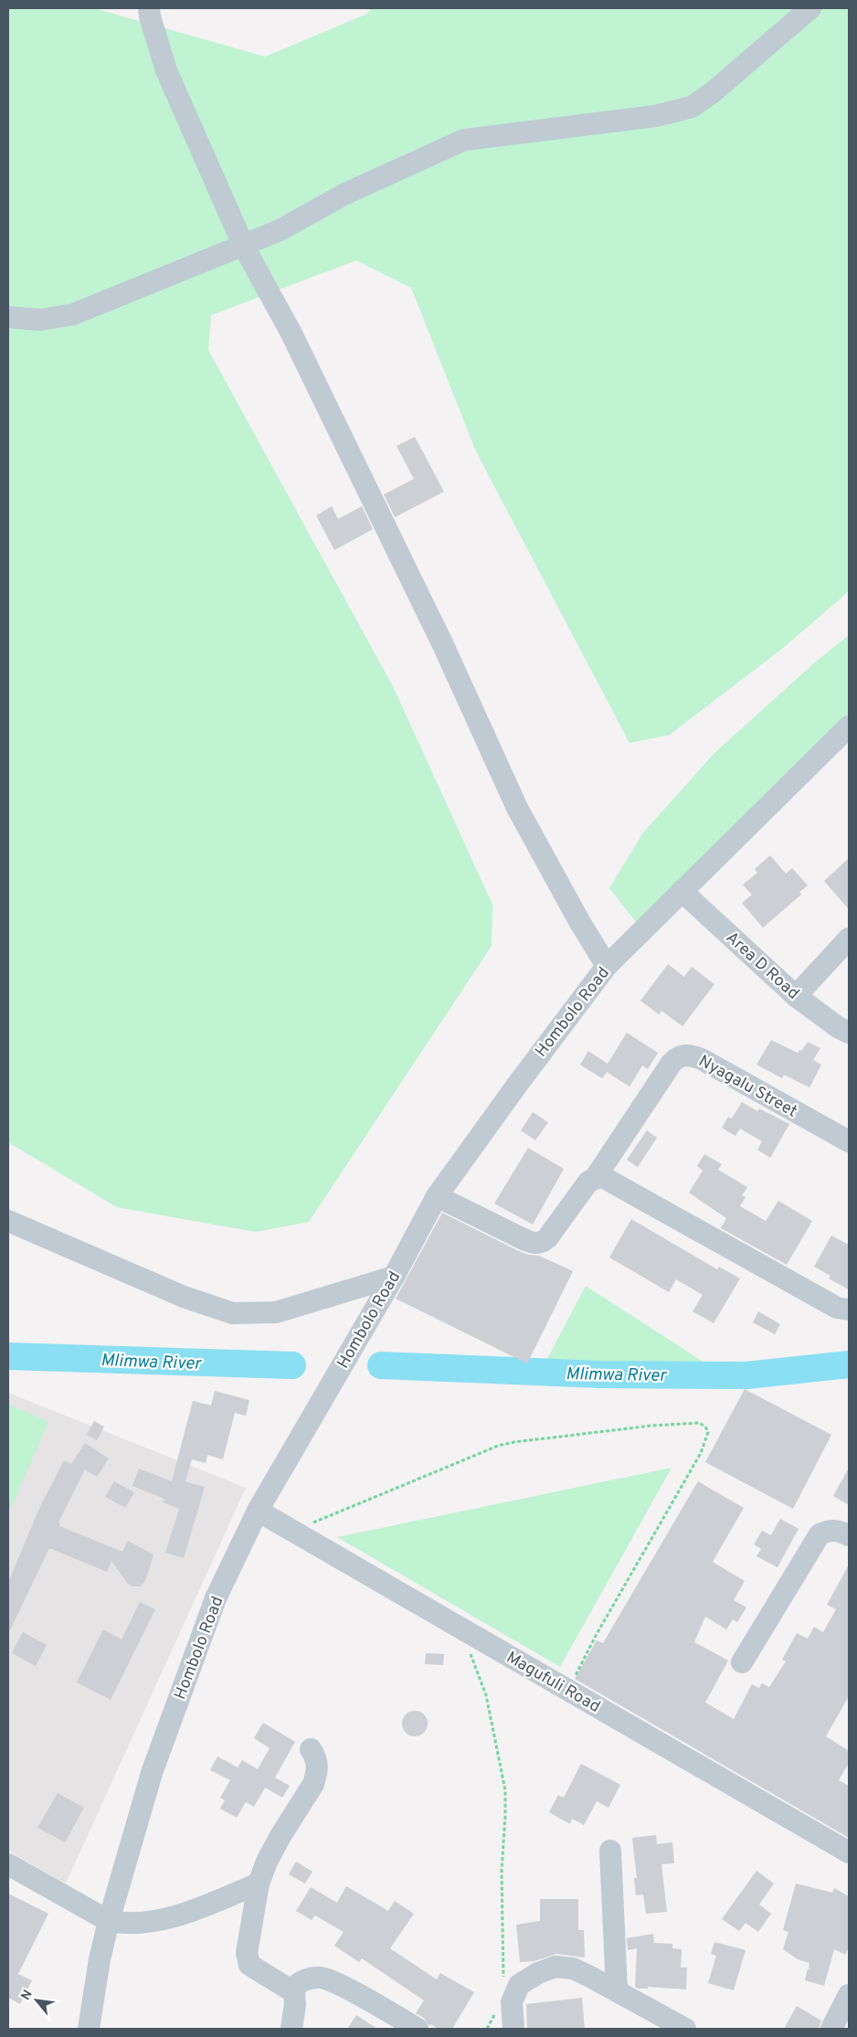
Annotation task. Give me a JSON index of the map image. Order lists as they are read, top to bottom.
{
  "streets": {
    "street": [
      "Area D Road",
      "Hombolo Road",
      "Nyagalu Street",
      "Magufuli Road"
    ]
  },
  "crossings": [
    ["Area D Road", "Hombolo Road"],
    ["Hombolo Road", "Nyagalu Street"],
    ["Hombolo Road", "Magufuli Road"]
  ],
  "water": ["Mlimwa River"],
  "north": "top left"
}
